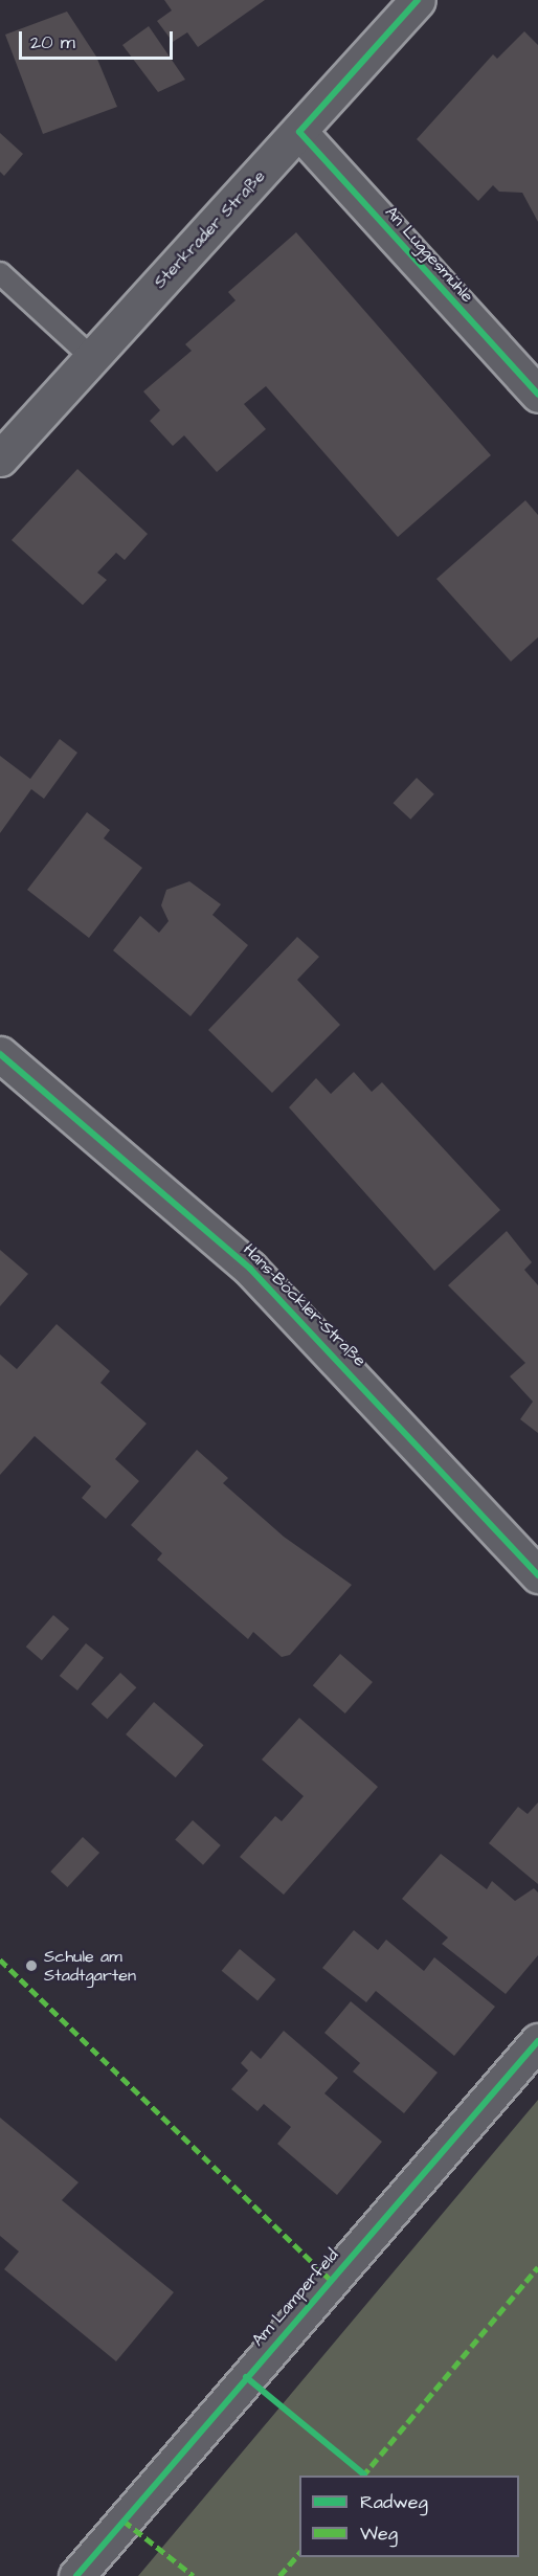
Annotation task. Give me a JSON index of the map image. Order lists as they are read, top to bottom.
{
  "streets": {
    "street": [
      "Sterkrader Straße",
      "An Luggesmühle",
      "Hans-Böckler-Straße",
      "Am Lamperfeld"
    ]
  },
  "crossings": [
    ["Sterkrader Straße", "An Luggesmühle"]
  ],
  "places": ["Schule am Stadtgarten"],
  "legend": ["Radweg", "Weg"],
  "scale_bar": "20 m"
}
